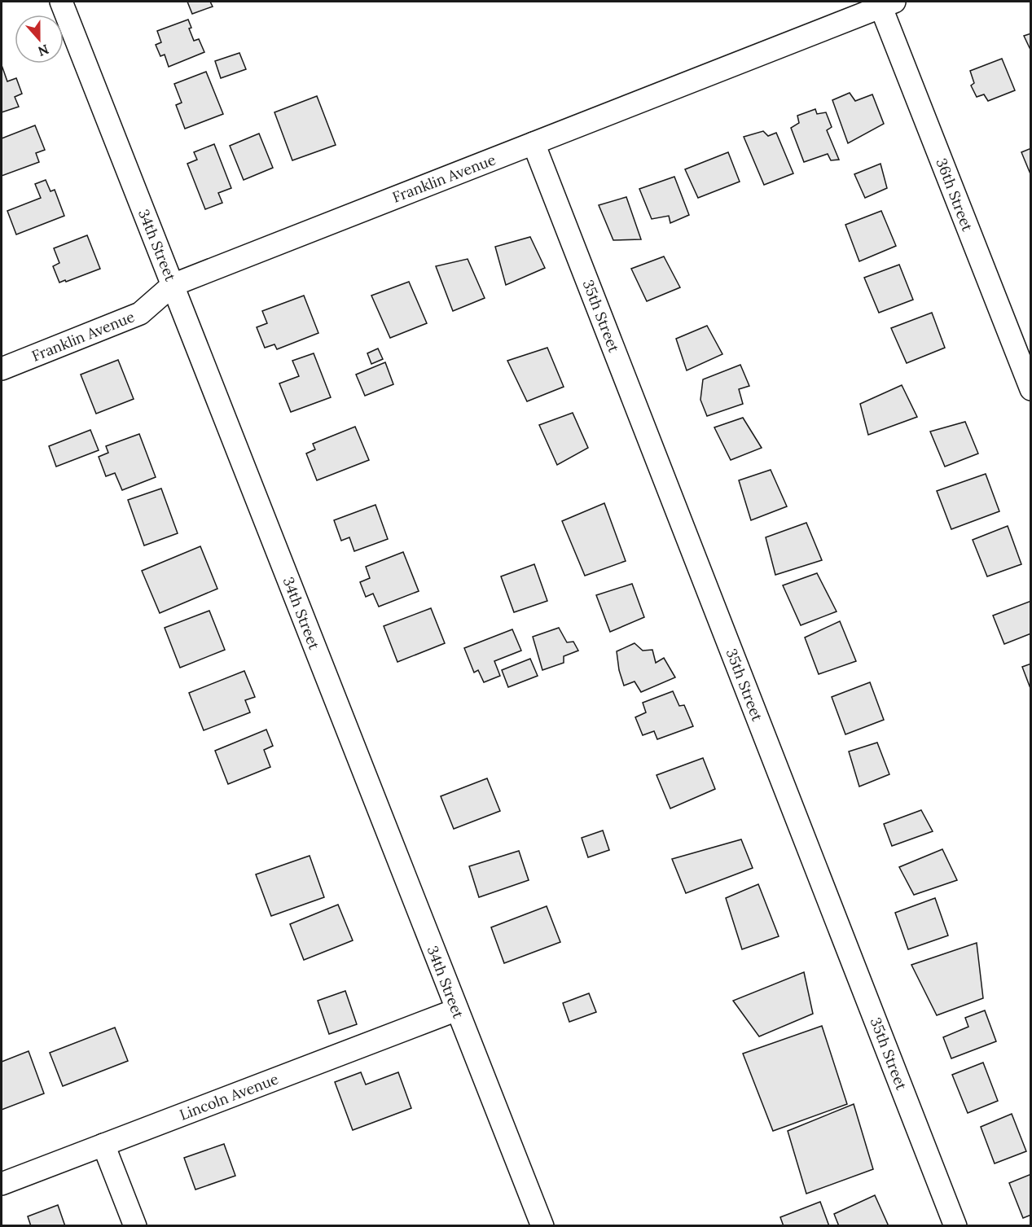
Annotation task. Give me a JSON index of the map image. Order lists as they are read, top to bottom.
{
  "streets": {
    "street": [
      "Franklin Avenue",
      "36th Street",
      "34th Street",
      "35th Street",
      "Lincoln Avenue"
    ]
  },
  "crossings": [
    ["Franklin Avenue", "36th Street"],
    ["Franklin Avenue", "34th Street"],
    ["Franklin Avenue", "35th Street"],
    ["34th Street", "Lincoln Avenue"]
  ],
  "north": "bottom"
}
